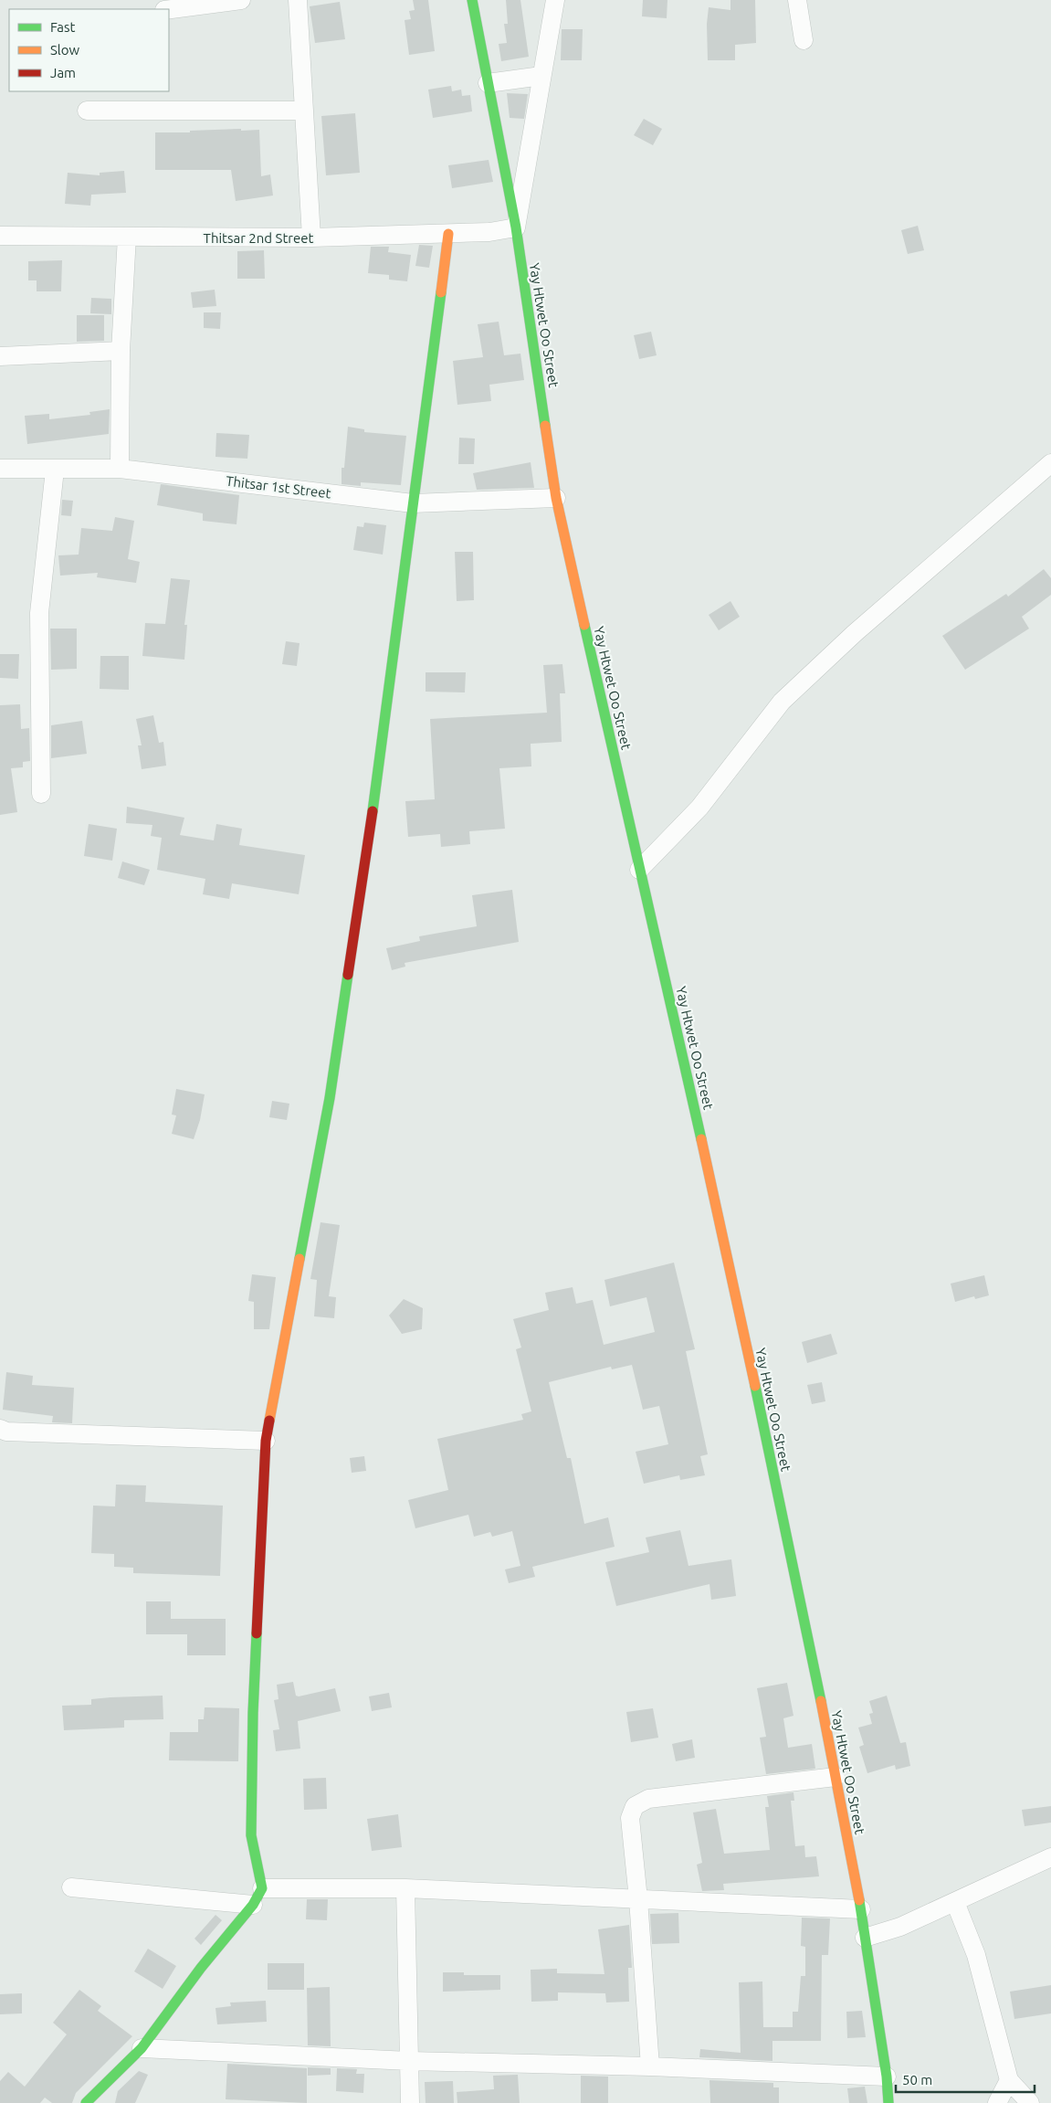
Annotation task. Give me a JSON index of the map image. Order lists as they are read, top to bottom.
{
  "streets": {
    "street": ["Thitsar 2nd Street", "Yay Htwet Oo Street", "Thitsar 1st Street"]
  },
  "crossings": [
    ["Thitsar 2nd Street", "Yay Htwet Oo Street"],
    ["Yay Htwet Oo Street", "Thitsar 1st Street"]
  ],
  "legend": ["Fast", "Slow", "Jam"],
  "scale_bar": "50 m"
}
